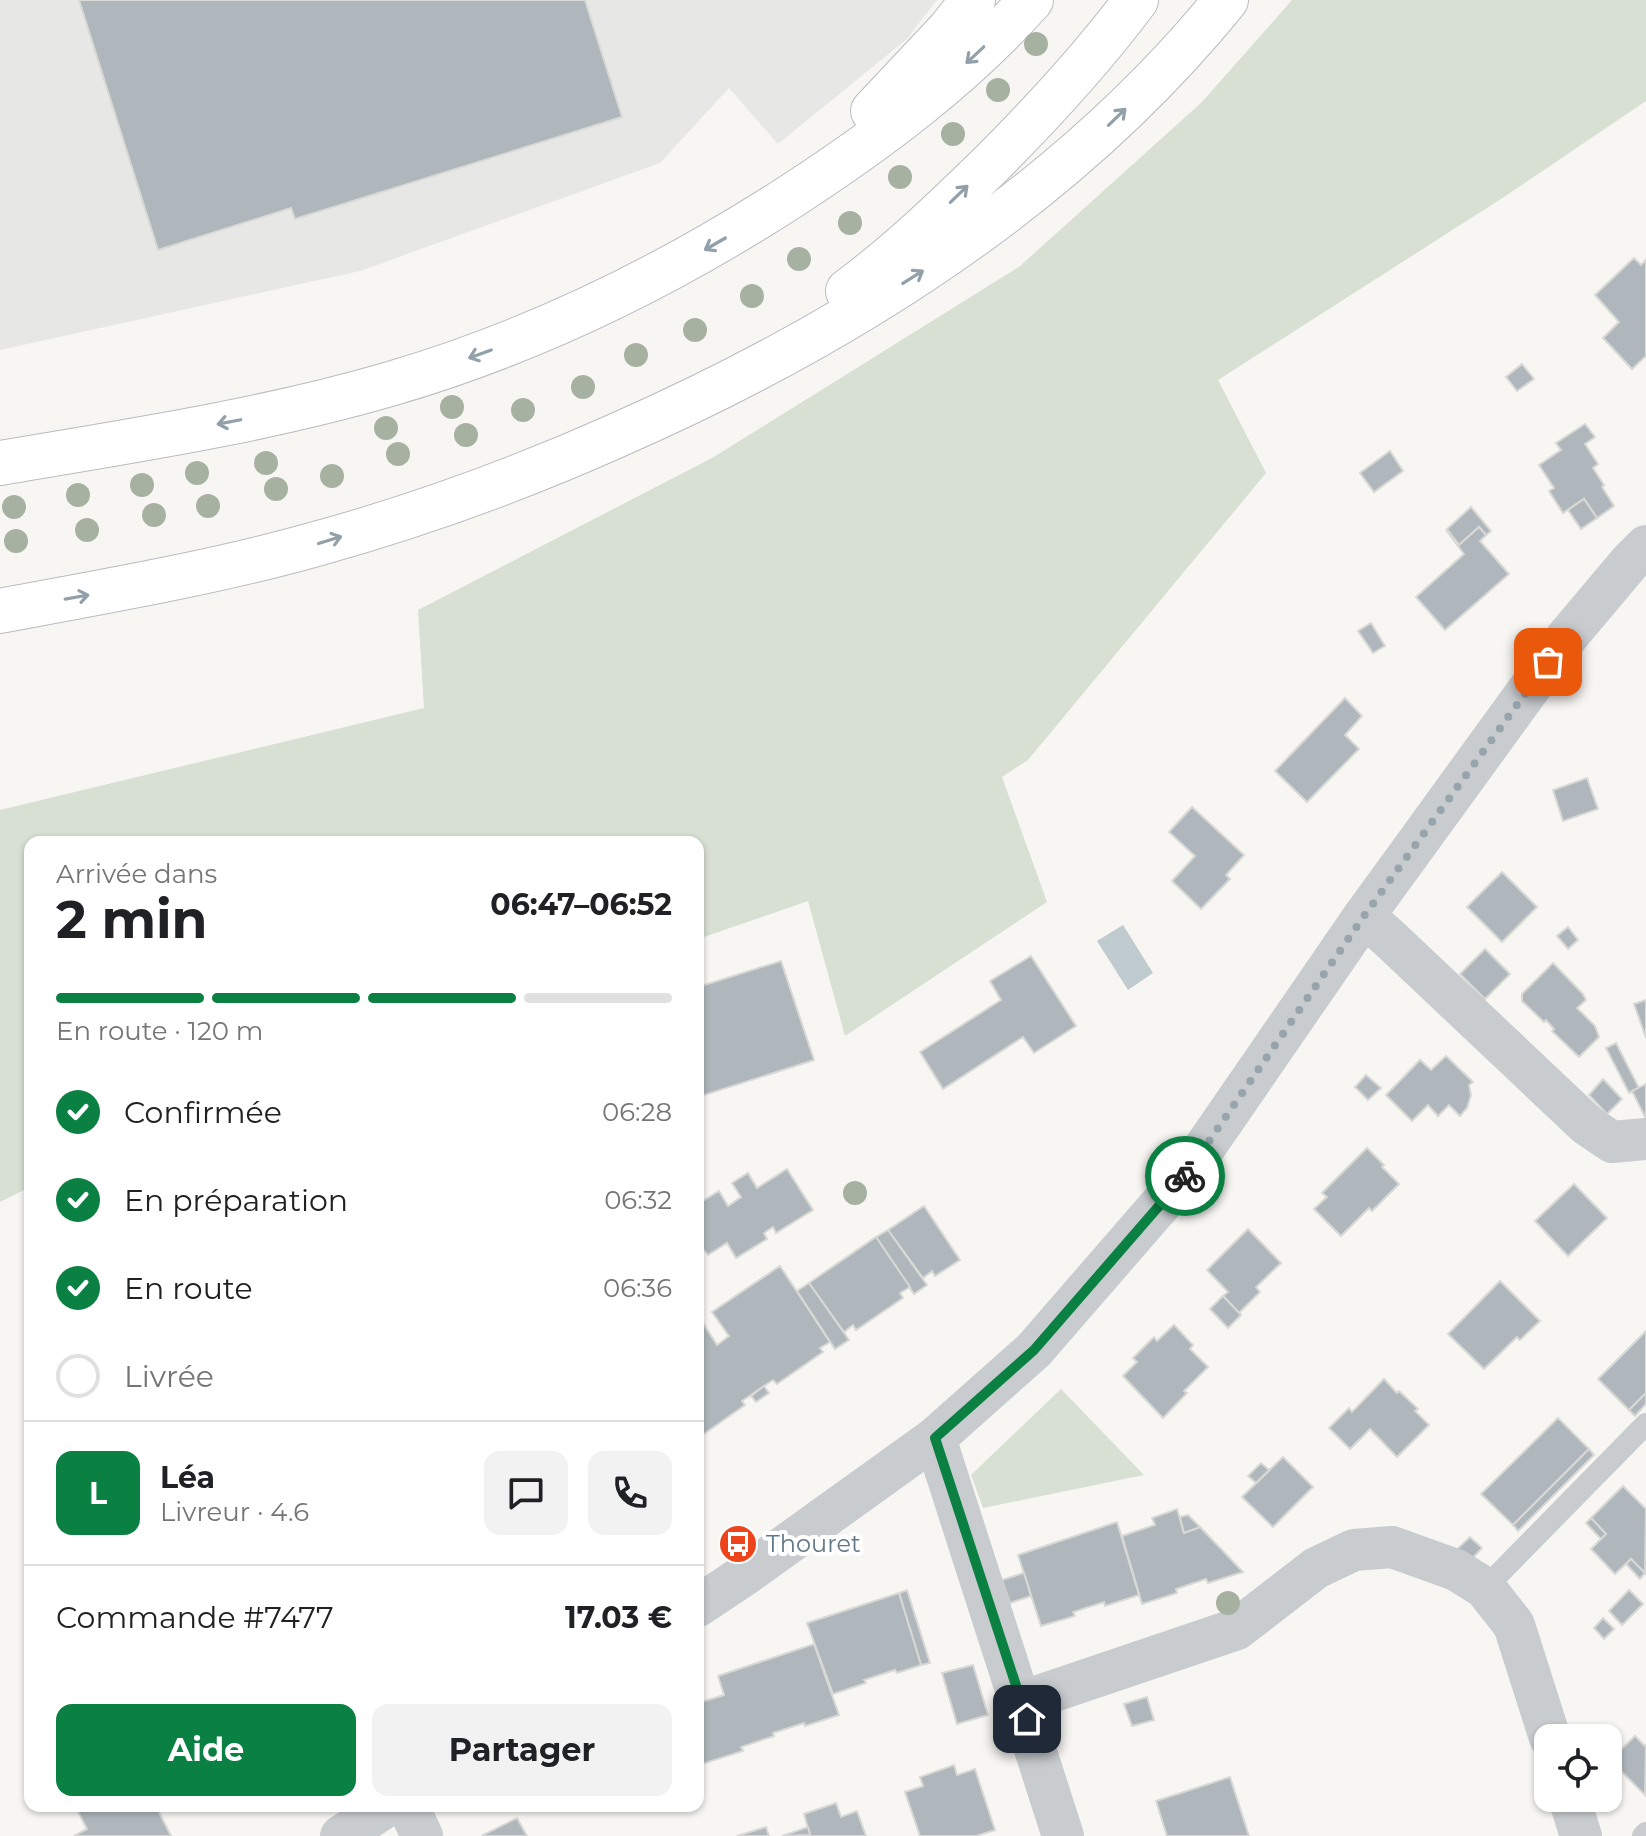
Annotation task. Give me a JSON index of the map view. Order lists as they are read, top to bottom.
{
  "places": {
    "bus stop": ["Thouret"]
  },
  "page": {
    "heading": ["2 min", "Arrivée dans", "06:47–06:52"],
    "panel": [
      "Léa",
      "Livreur · 4.6",
      "Commande #7477",
      "17.03 €"
    ],
    "bar": "En route · 120 m",
    "list": [
      ["Confirmée", "06:28"],
      ["En préparation", "06:32"],
      ["En route", "06:36"],
      "Livrée"
    ],
    "round": "L",
    "buttons": ["Aide", "Partager"]
  }
}
